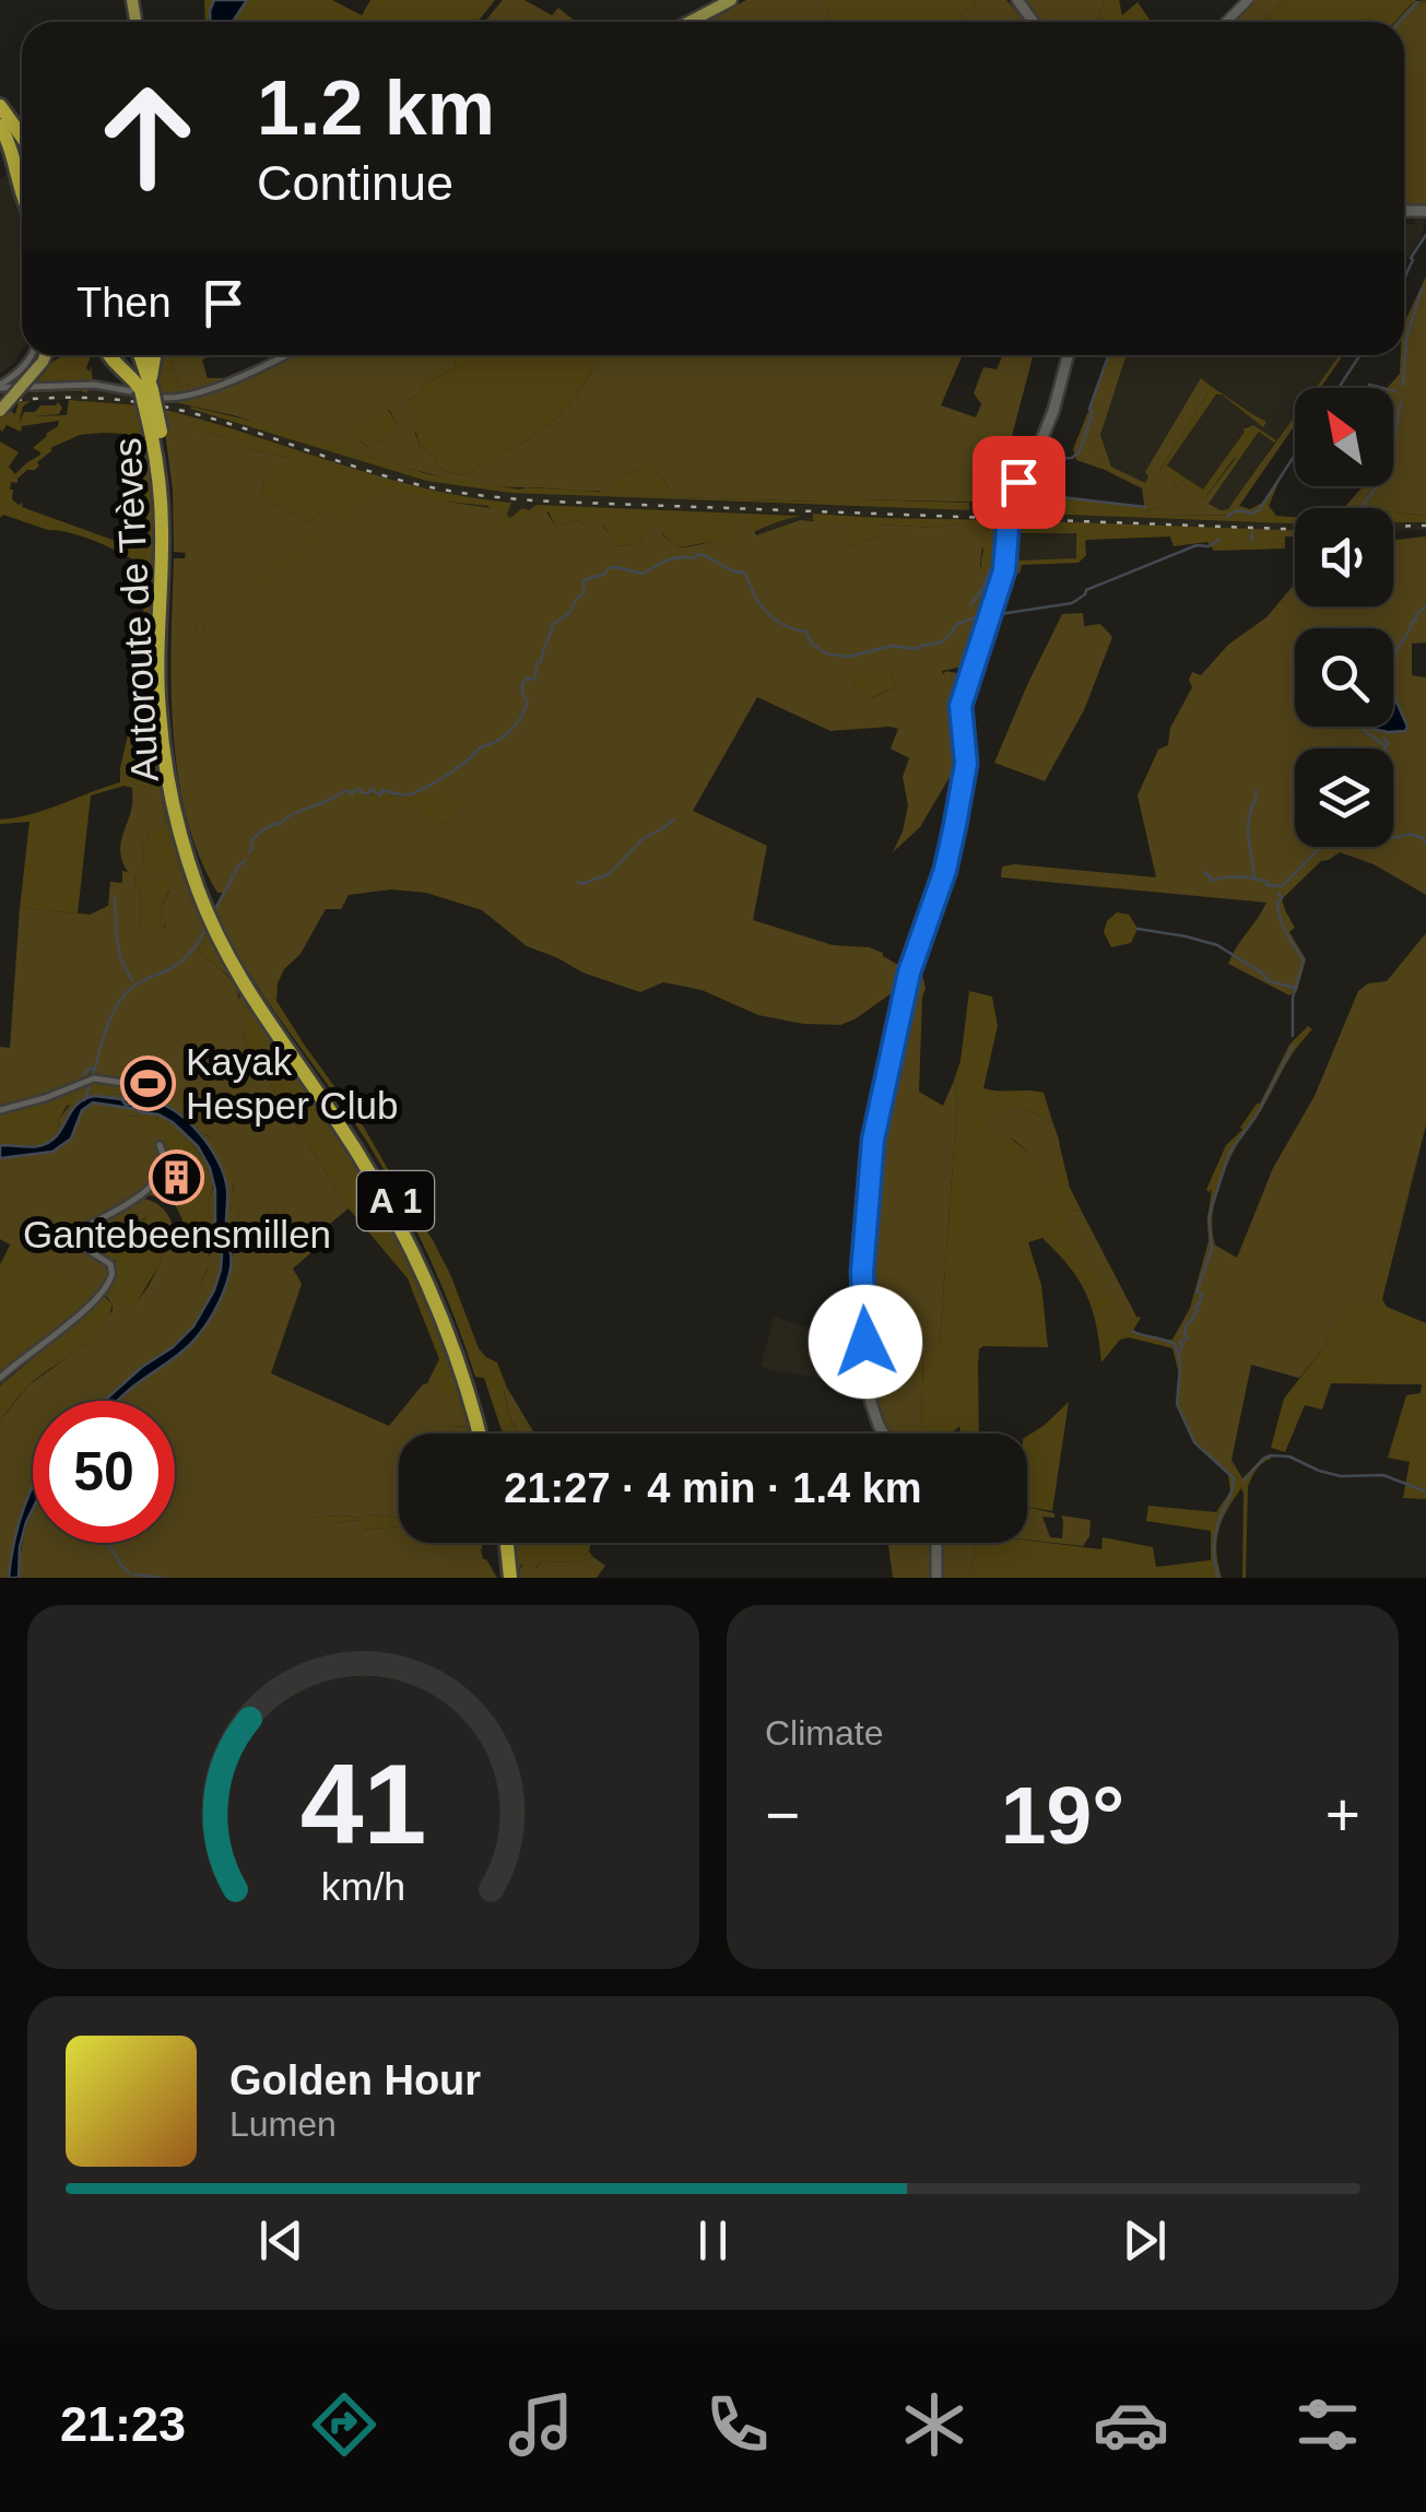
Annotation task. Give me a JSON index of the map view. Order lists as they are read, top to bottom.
{
  "streets": {
    "highway": ["Autoroute de Trèves", "A 1"]
  },
  "places": {
    "sports": ["Kayak Hesper Club"],
    "building": ["Gantebeensmillen"]
  },
  "north": "top left",
  "page": {
    "turn": ["1.2 km", "Continue"],
    "then": "Then",
    "limit": "50",
    "trip": "21:27 · 4 min · 1.4 km",
    "tile": "Climate",
    "heat": ["−", "19°", "+"],
    "song": ["Golden Hour", "Lumen"],
    "tabs": "21:23",
    "gauge": ["41", "km/h"]
  }
}
